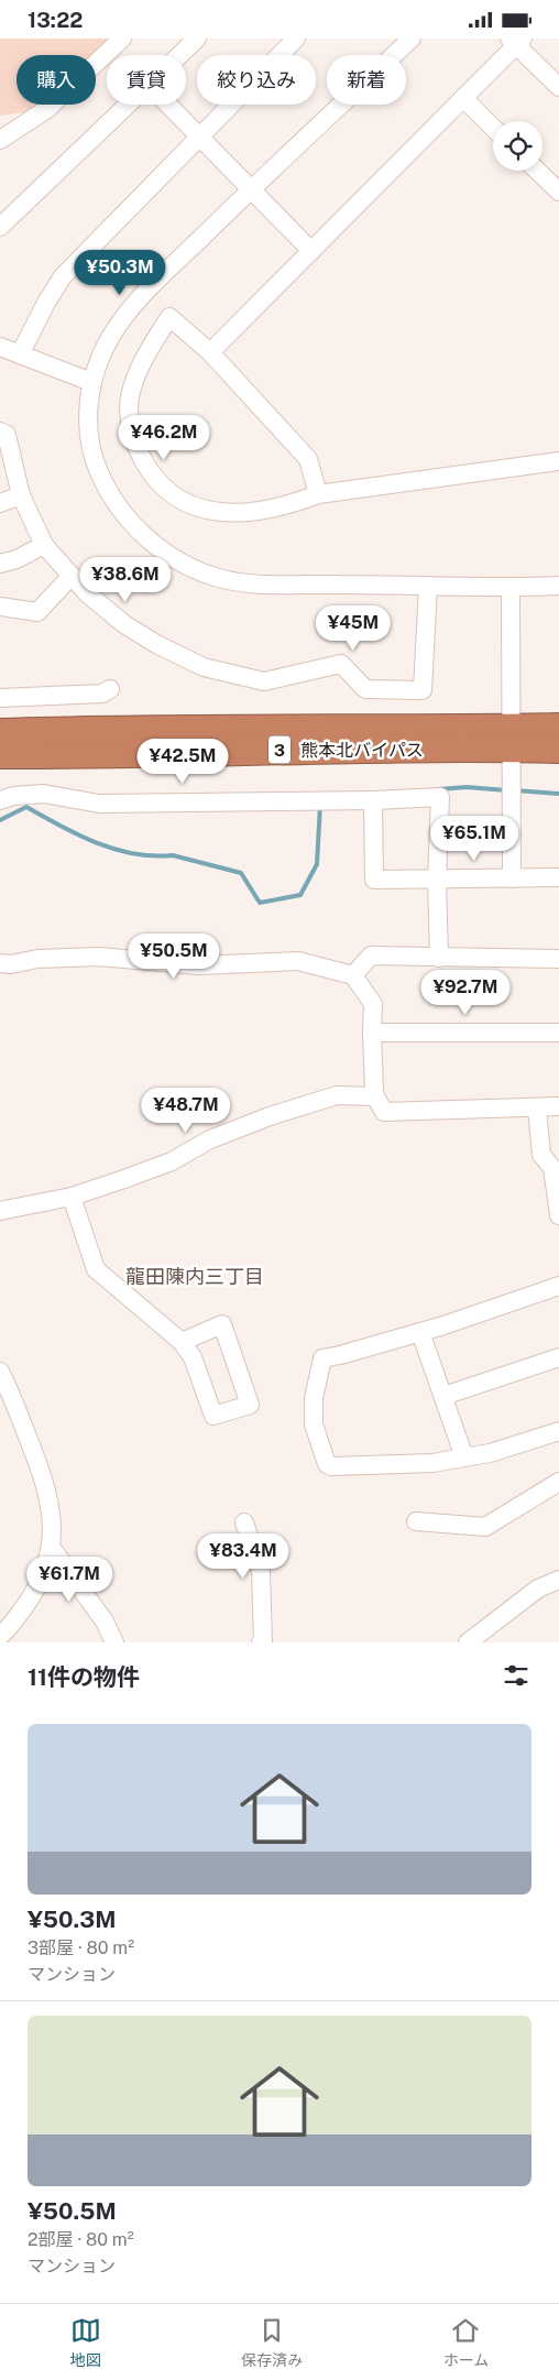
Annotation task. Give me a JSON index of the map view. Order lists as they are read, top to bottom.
{
  "streets": {
    "highway": ["3", "熊本北バイパス"]
  },
  "districts": ["龍田陳内三丁目"],
  "page": {
    "status": "13:22",
    "chip": [
      "購入",
      "賃貸",
      "絞り込み",
      "新着"
    ],
    "price": [
      "¥50.3M",
      "¥46.2M",
      "¥38.6M",
      "¥45M",
      "¥42.5M",
      "¥65.1M",
      "¥50.5M",
      "¥92.7M",
      "¥48.7M",
      "¥83.4M",
      "¥61.7M"
    ],
    "heading": "11件の物件",
    "list": [
      {
        "name": "¥50.3M",
        "note": "3部屋 · 80 m² · マンション"
      },
      {
        "name": "¥50.5M",
        "note": "2部屋 · 80 m² · マンション"
      }
    ],
    "tabs": ["地図", "保存済み", "ホーム"]
  }
}
